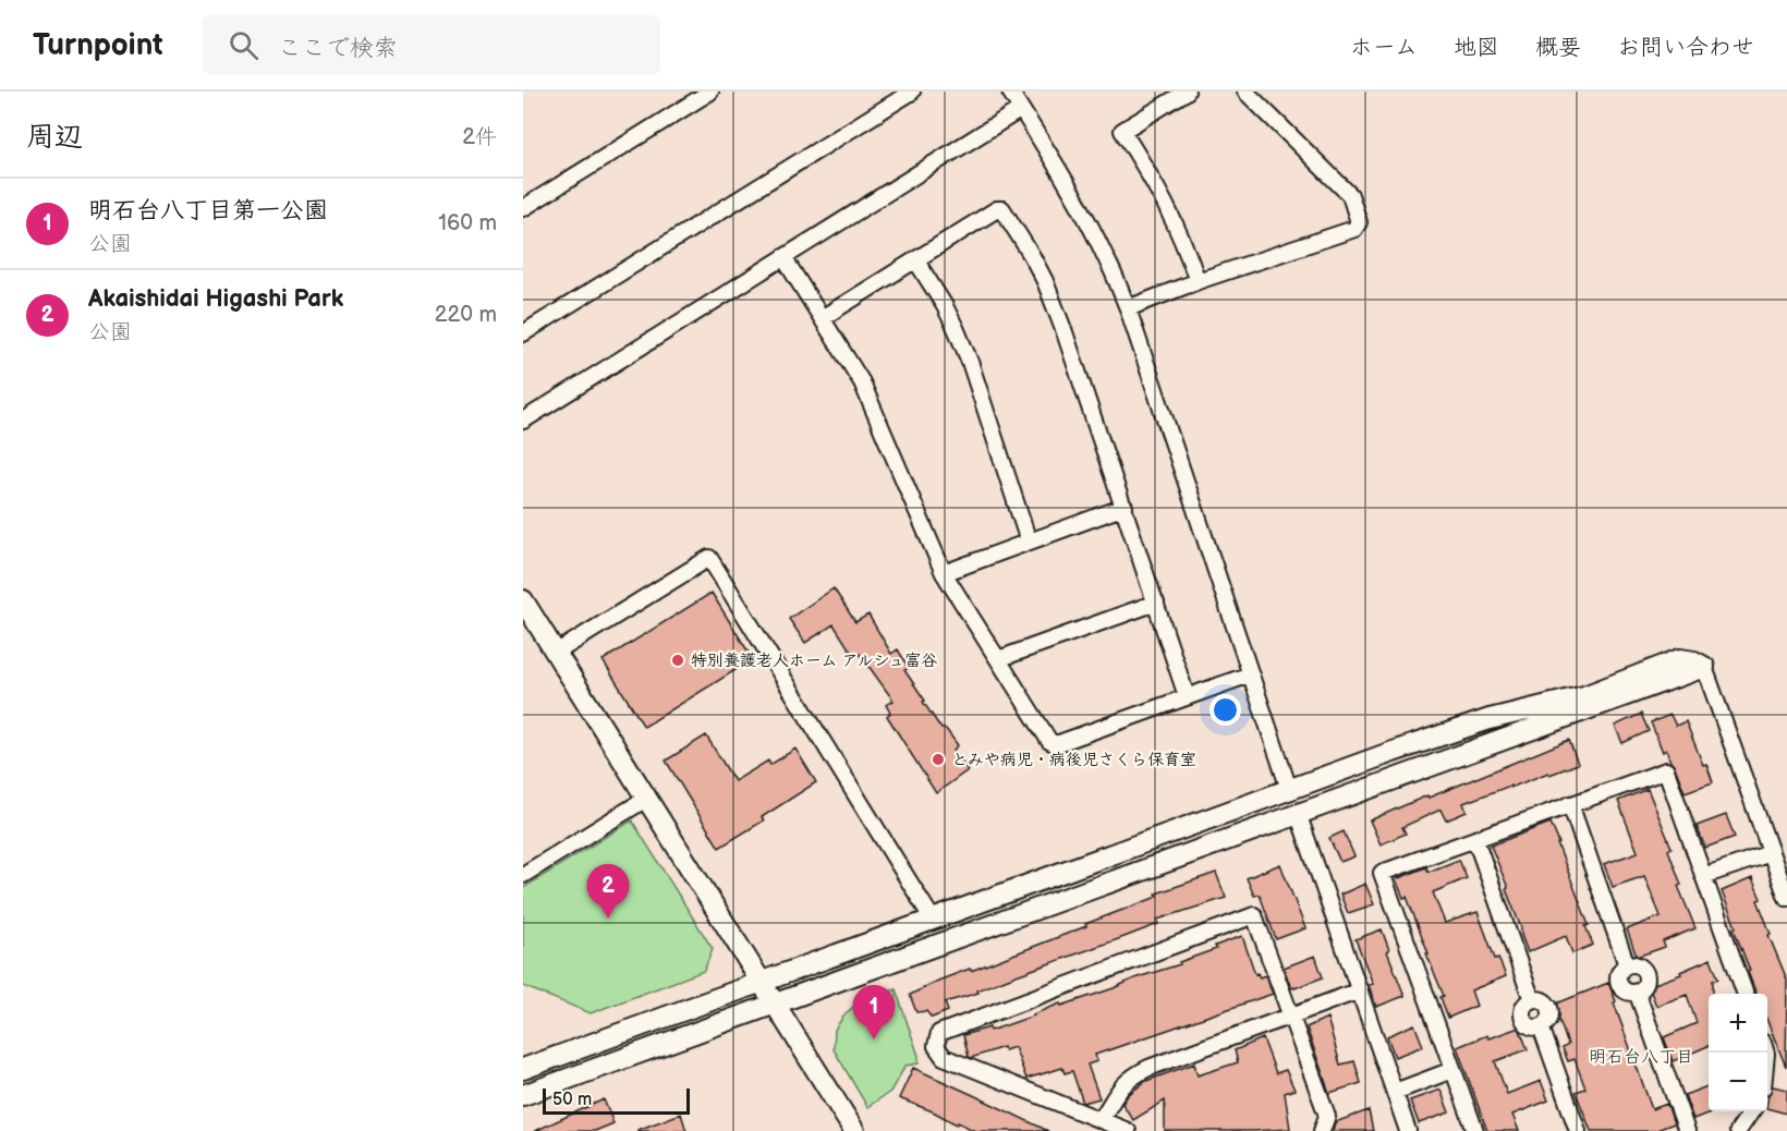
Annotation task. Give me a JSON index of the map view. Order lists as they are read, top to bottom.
{
  "districts": ["明石台八丁目"],
  "places": ["特別養護老人ホーム アルシュ富谷", "とみや病児・病後児さくら保育室"],
  "scale_bar": "50 m",
  "page": {
    "header": "Turnpoint",
    "search": "ここで検索",
    "nav": [
      "ホーム",
      "地図",
      "概要",
      "お問い合わせ"
    ],
    "heading": ["周辺", "2件"],
    "list": [
      {
        "mark": "1",
        "name": "明石台八丁目第一公園",
        "note": "公園",
        "value": "160 m"
      },
      {
        "mark": "2",
        "name": "Akaishidai Higashi Park",
        "note": "公園",
        "value": "220 m"
      }
    ],
    "pins": ["2", "1"],
    "map_buttons": ["+", "−"],
    "scale": "50 m"
  }
}
